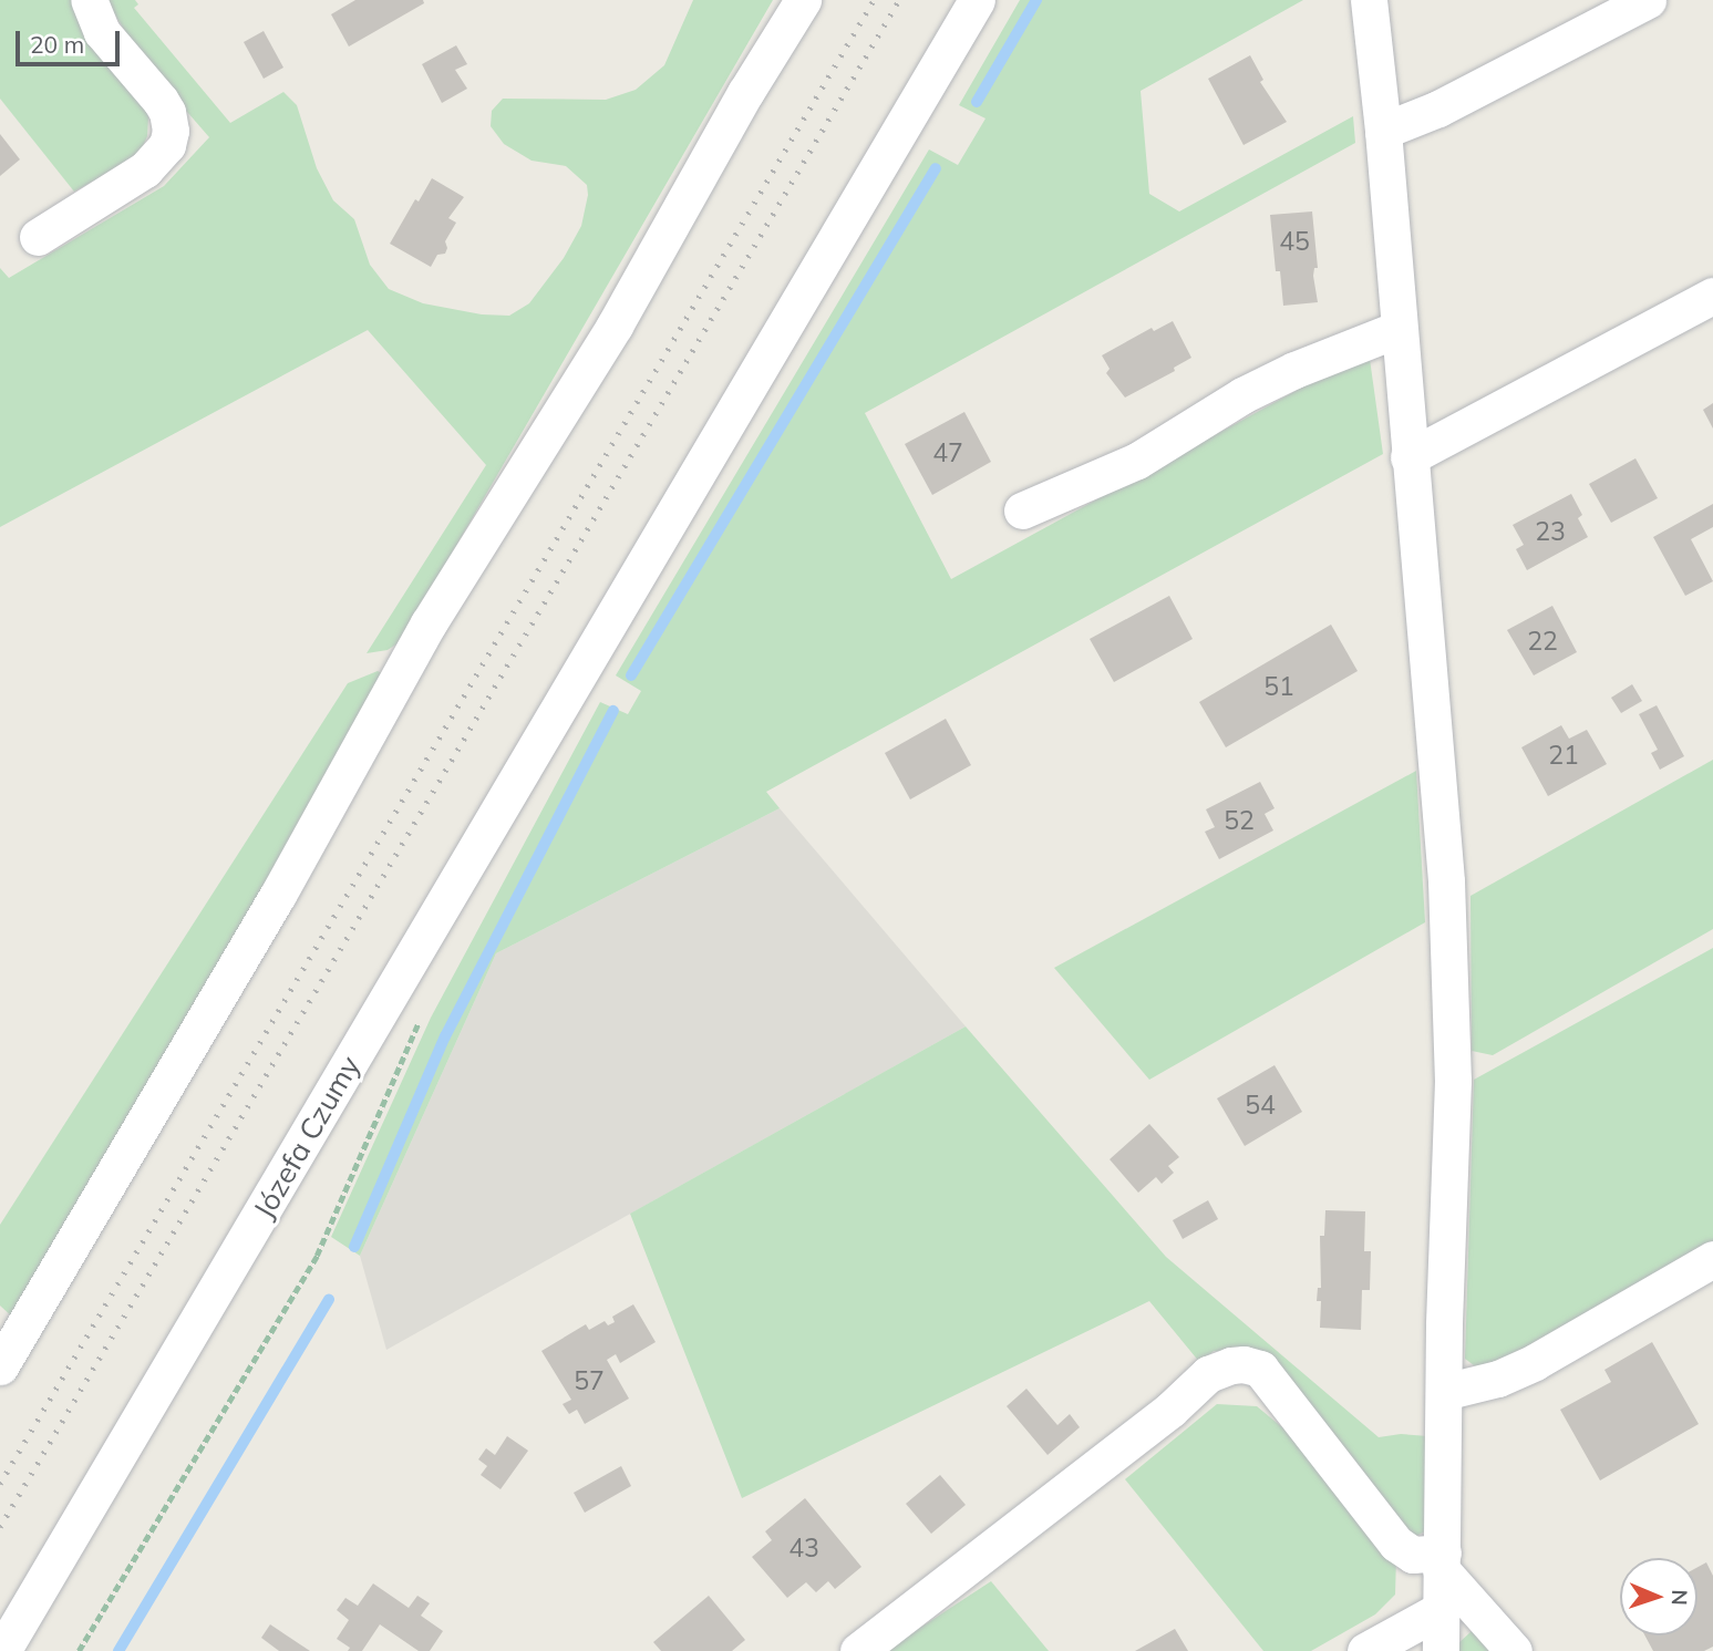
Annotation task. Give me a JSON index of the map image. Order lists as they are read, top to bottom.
{
  "streets": {
    "street": ["Józefa Czumy"]
  },
  "house_numbers": [
    "45",
    "47",
    "23",
    "22",
    "51",
    "21",
    "52",
    "54",
    "57",
    "43"
  ],
  "scale_bar": "20 m",
  "north": "right"
}
